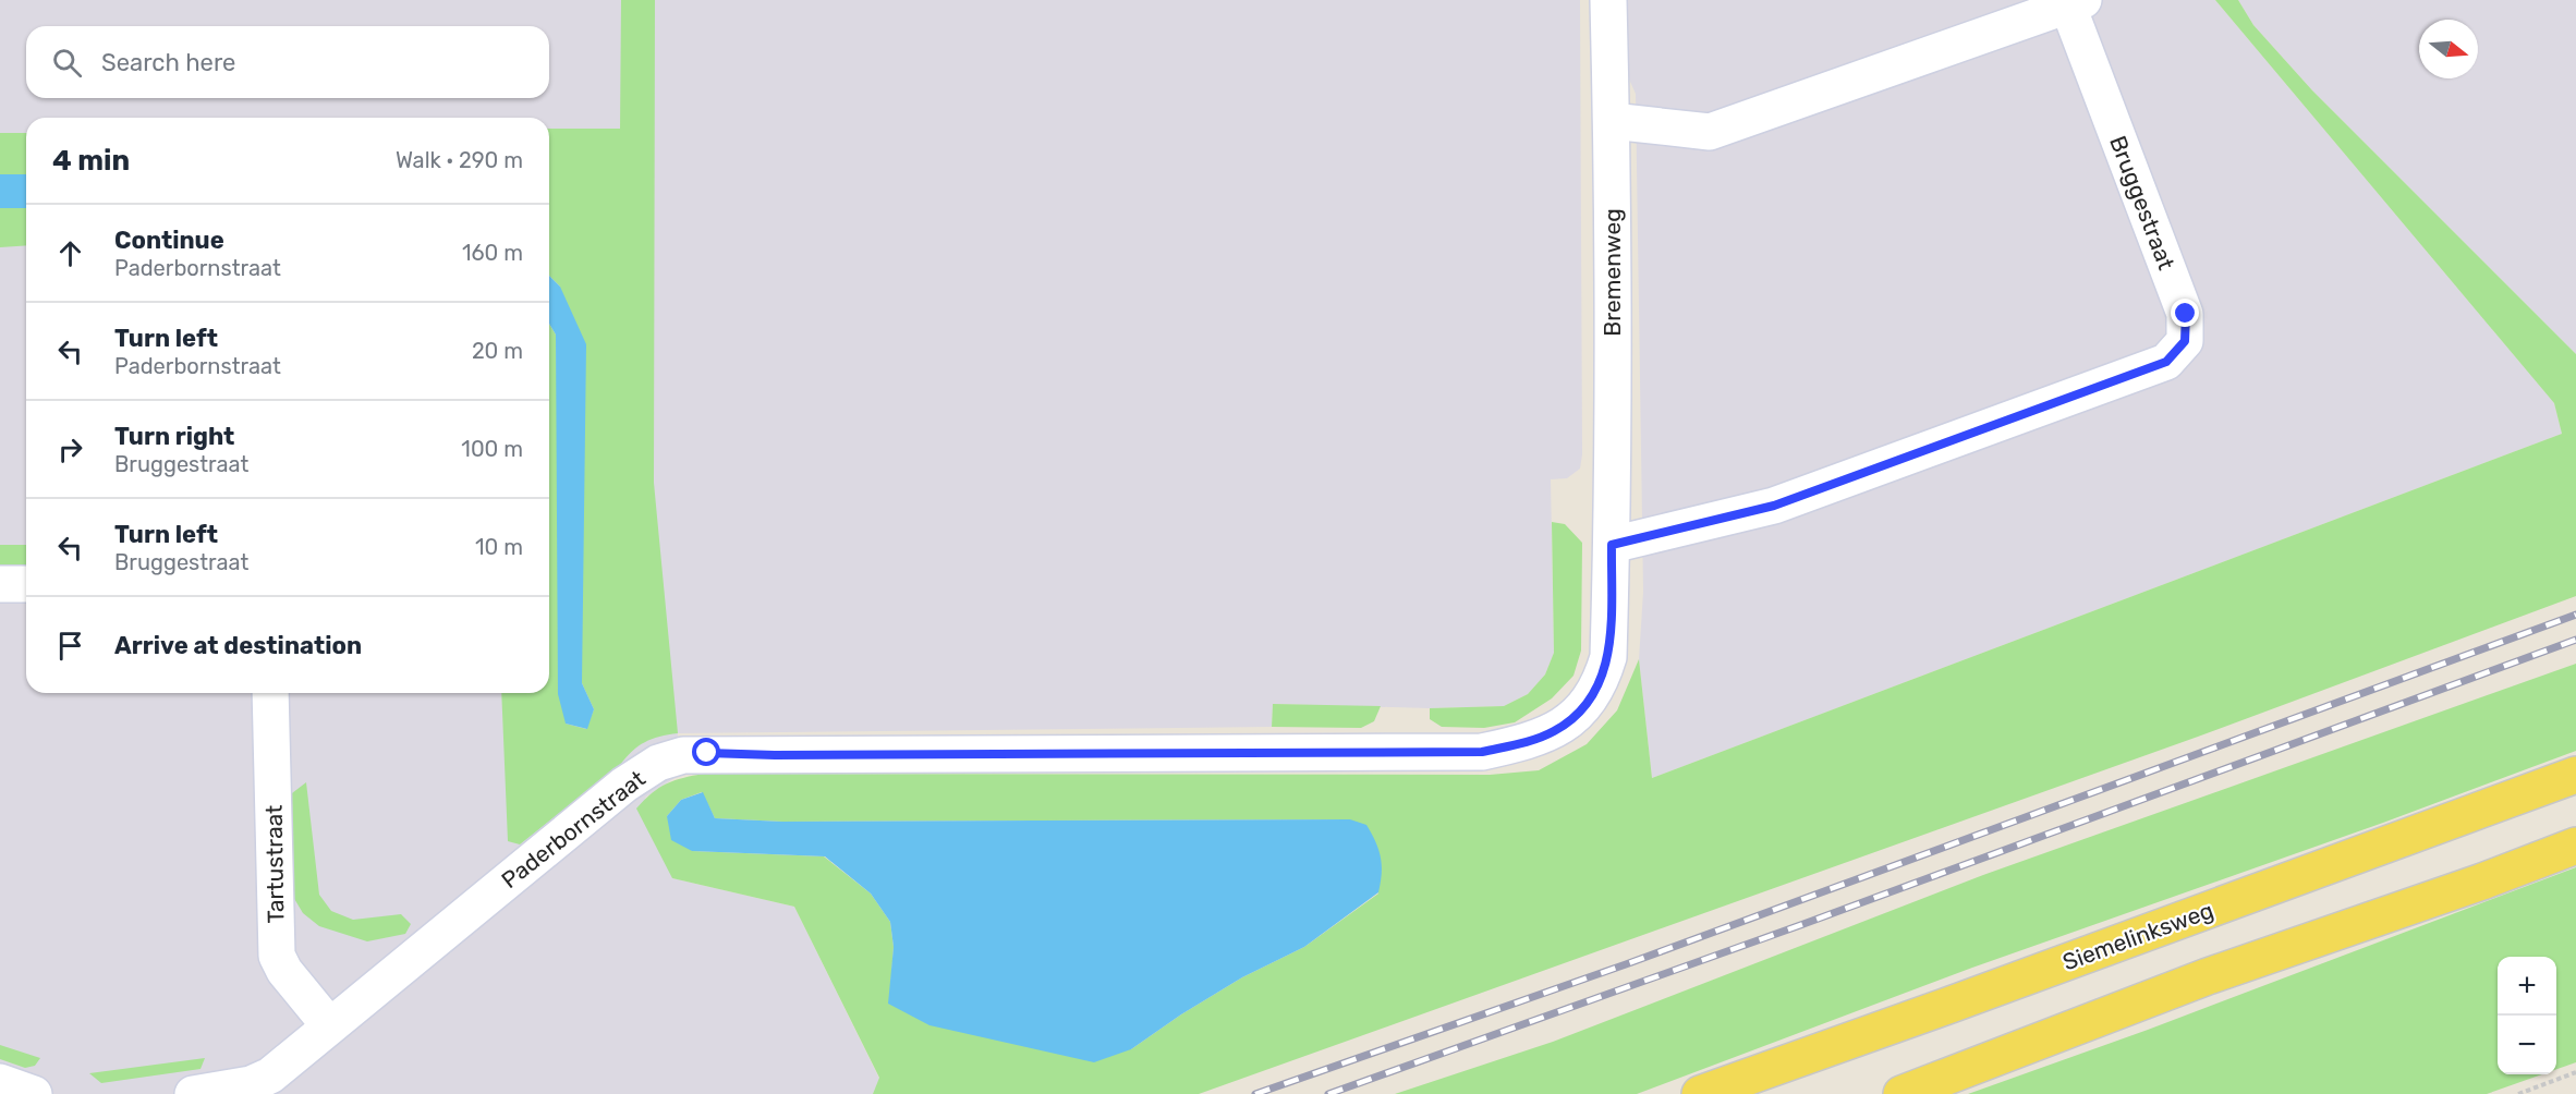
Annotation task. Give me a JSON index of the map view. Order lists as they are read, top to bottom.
{
  "streets": {
    "main road": ["Siemelinksweg"],
    "street": [
      "Bruggestraat",
      "Bremenweg",
      "Paderbornstraat",
      "Tartustraat"
    ]
  },
  "crossings": [
    ["Bruggestraat", "Bremenweg"],
    ["Bruggestraat", "Paderbornstraat"],
    ["Bremenweg", "Paderbornstraat"],
    ["Paderbornstraat", "Tartustraat"]
  ],
  "north": "right",
  "page": {
    "search": "Search here",
    "heading": ["4 min", "Walk · 290 m"],
    "list": [
      ["Continue", "Paderbornstraat", "160 m"],
      ["Turn left", "Paderbornstraat", "20 m"],
      ["Turn right", "Bruggestraat", "100 m"],
      ["Turn left", "Bruggestraat", "10 m"],
      "Arrive at destination"
    ],
    "map_buttons": ["+", "−"]
  }
}
